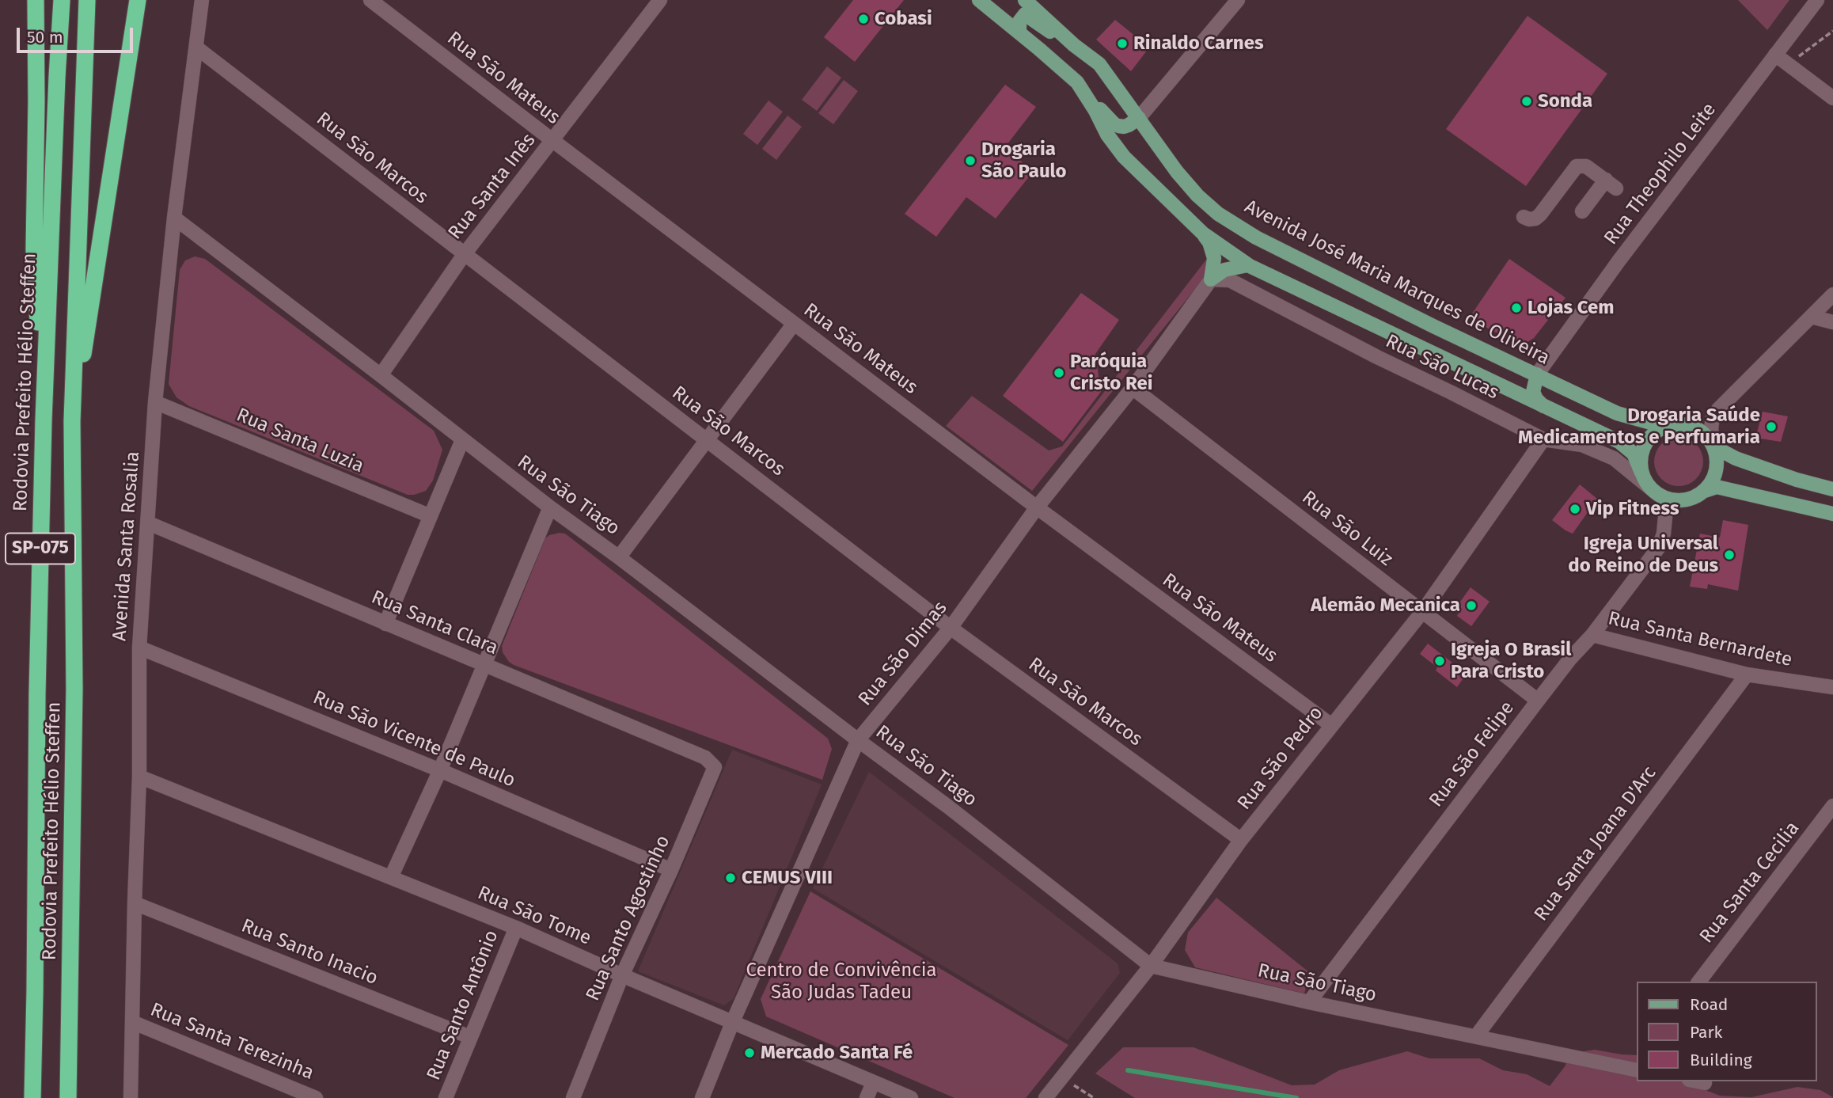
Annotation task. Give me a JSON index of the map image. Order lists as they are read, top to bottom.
{
  "streets": {
    "highway": ["Rodovia Prefeito Hélio Steffen", "SP-075"],
    "main road": ["Avenida José Maria Marques de Oliveira"],
    "street": [
      "Rua São Mateus",
      "Rua São Marcos",
      "Rua Theophilo Leite",
      "Rua Santa Inês",
      "Rua São Lucas",
      "Rua Santa Luzia",
      "Rua São Tiago",
      "Rua São Luiz",
      "Avenida Santa Rosalia",
      "Rua Santa Clara",
      "Rua Santa Bernardete",
      "Rua São Dimas",
      "Rua São Vicente de Paulo",
      "Rua São Felipe",
      "Rua São Pedro",
      "Rua Santa Joana D'Arc",
      "Rua Santa Cecilia",
      "Rua São Tome",
      "Rua Santo Agostinho",
      "Rua Santo Inacio",
      "Rua Santo Antônio",
      "Rua Santa Terezinha"
    ]
  },
  "crossings": [
    ["Rua São Mateus", "Rua Santa Inês"],
    ["Rua São Mateus", "Rua São Dimas"],
    ["Rua São Mateus", "Rua São Pedro"],
    ["Rua São Marcos", "Rua Santa Inês"],
    ["Rua São Marcos", "Avenida Santa Rosalia"],
    ["Rua São Marcos", "Rua São Dimas"],
    ["Rua São Marcos", "Rua São Pedro"],
    ["Rua Theophilo Leite", "Avenida José Maria Marques de Oliveira"],
    ["Rua Santa Inês", "Rua São Tiago"],
    ["Avenida José Maria Marques de Oliveira", "Rua São Lucas"],
    ["Avenida José Maria Marques de Oliveira", "Rua São Felipe"],
    ["Rua São Lucas", "Rua São Dimas"],
    ["Rua São Lucas", "Rua São Felipe"],
    ["Rua São Lucas", "Rua São Pedro"],
    ["Rua Santa Luzia", "Avenida Santa Rosalia"],
    ["Rua São Tiago", "Avenida Santa Rosalia"],
    ["Rua São Tiago", "Rua São Dimas"],
    ["Rua São Tiago", "Rua São Felipe"],
    ["Rua São Tiago", "Rua São Pedro"],
    ["Rua São Tiago", "Rua Santa Joana D'Arc"],
    ["Rua São Luiz", "Rua São Dimas"],
    ["Rua São Luiz", "Rua São Felipe"],
    ["Rua São Luiz", "Rua São Pedro"],
    ["Avenida Santa Rosalia", "Rua Santa Clara"],
    ["Avenida Santa Rosalia", "Rua São Vicente de Paulo"],
    ["Avenida Santa Rosalia", "Rua São Tome"],
    ["Avenida Santa Rosalia", "Rua Santo Inacio"],
    ["Avenida Santa Rosalia", "Rua Santa Terezinha"],
    ["Rua Santa Clara", "Rua Santo Agostinho"],
    ["Rua Santa Bernardete", "Rua São Felipe"],
    ["Rua Santa Bernardete", "Rua Santa Joana D'Arc"],
    ["Rua São Dimas", "Rua São Tome"],
    ["Rua São Vicente de Paulo", "Rua Santo Agostinho"],
    ["Rua São Tome", "Rua Santo Agostinho"],
    ["Rua São Tome", "Rua Santo Antônio"],
    ["Rua Santo Inacio", "Rua Santo Antônio"]
  ],
  "parks": ["Centro de Convivência São Judas Tadeu"],
  "places": [
    "Cobasi",
    "Rinaldo Carnes",
    "Sonda",
    "Drogaria São Paulo",
    "Lojas Cem",
    "Paróquia Cristo Rei",
    "Drogaria Saúde Medicamentos e Perfumaria",
    "Vip Fitness",
    "Igreja Universal do Reino de Deus",
    "Alemão Mecanica",
    "Igreja O Brasil Para Cristo",
    "CEMUS VIII",
    "Mercado Santa Fé"
  ],
  "legend": ["Road", "Park", "Building"],
  "scale_bar": "50 m"
}
